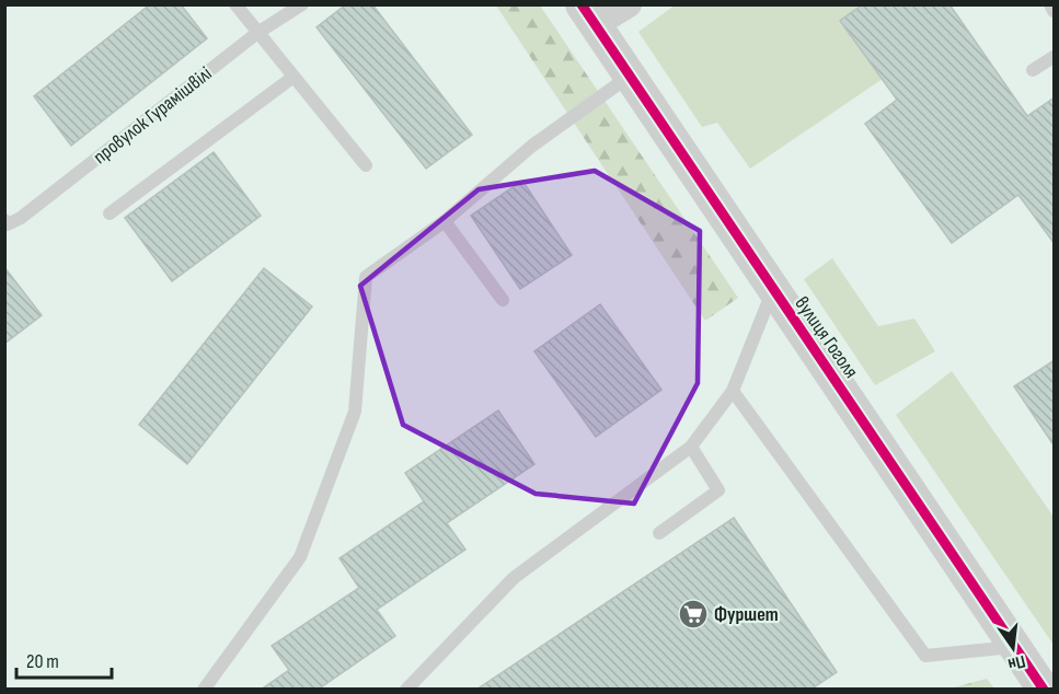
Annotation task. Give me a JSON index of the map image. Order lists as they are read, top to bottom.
{
  "streets": {
    "street": ["вулиця Гоголя"],
    "lane": ["провулок Гурамішвілі"]
  },
  "places": {
    "supermarket": ["Фуршет"]
  },
  "scale_bar": "20 m",
  "north": "bottom"
}
